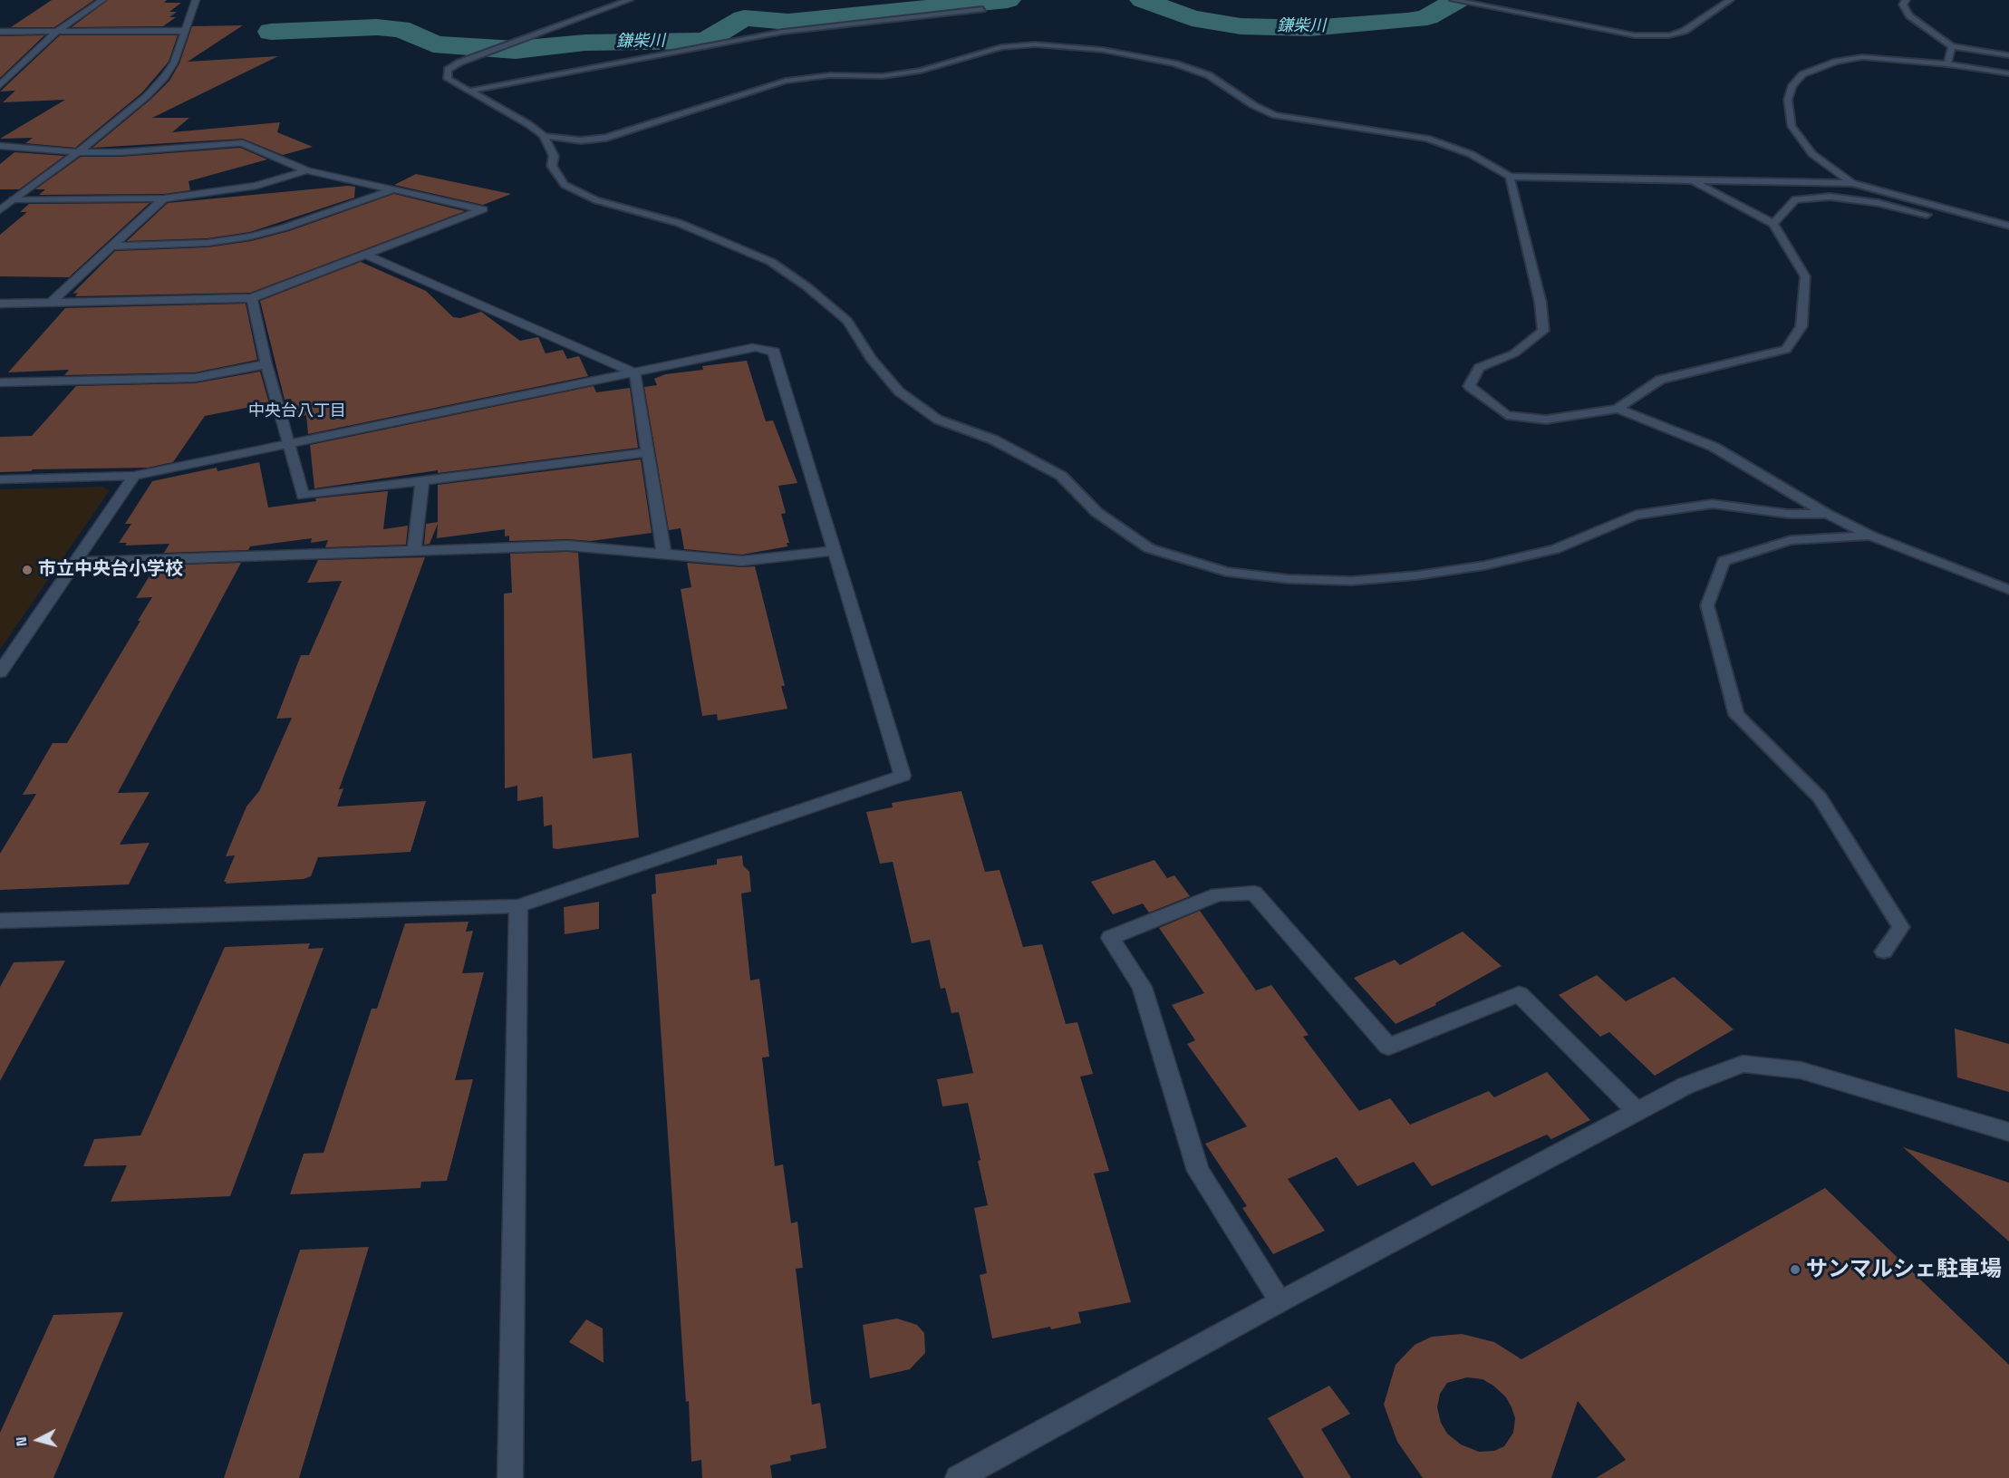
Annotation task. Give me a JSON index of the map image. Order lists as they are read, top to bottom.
{
  "districts": ["中央台八丁目"],
  "water": ["鎌柴川"],
  "places": ["市立中央台小学校", "サンマルシェ駐車場"],
  "north": "left"
}
